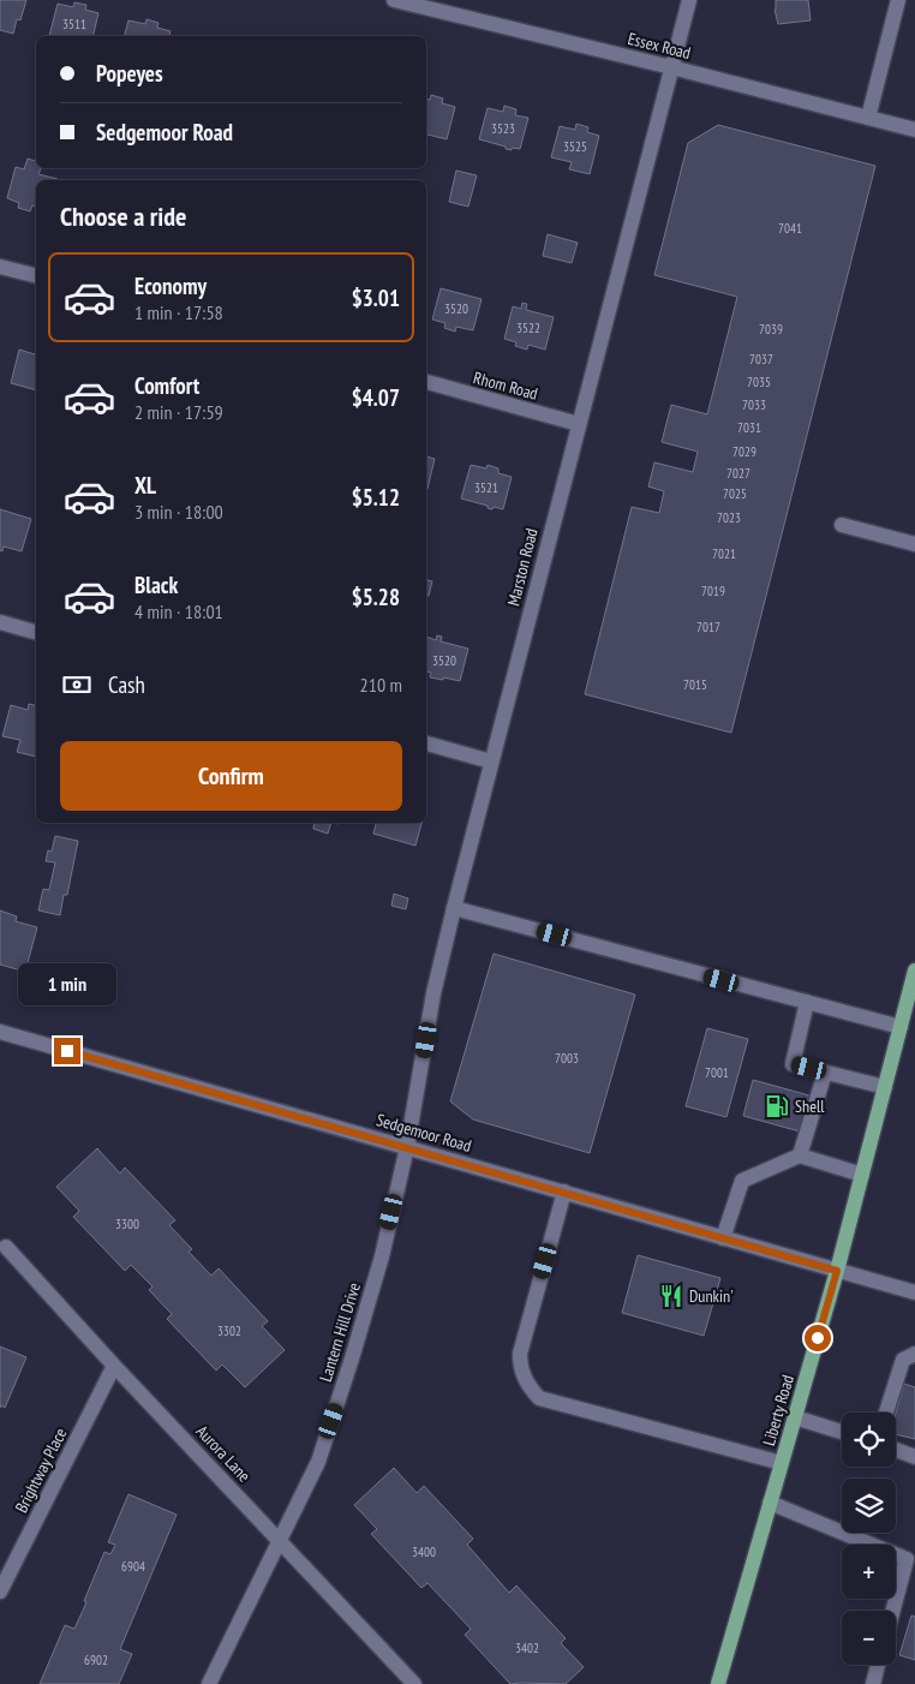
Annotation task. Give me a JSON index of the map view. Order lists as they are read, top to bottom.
{
  "streets": {
    "main road": ["Liberty Road"],
    "street": [
      "Essex Road",
      "Rhom Road",
      "Marston Road",
      "Sedgemoor Road",
      "Lantern Hill Drive",
      "Aurora Lane",
      "Brightway Place"
    ]
  },
  "crossings": [
    ["Essex Road", "Marston Road"],
    ["Rhom Road", "Marston Road"],
    ["Marston Road", "Sedgemoor Road"],
    ["Marston Road", "Lantern Hill Drive"],
    ["Sedgemoor Road", "Lantern Hill Drive"],
    ["Sedgemoor Road", "Liberty Road"],
    ["Lantern Hill Drive", "Aurora Lane"],
    ["Aurora Lane", "Brightway Place"]
  ],
  "places": {
    "fuel station": ["Shell"],
    "restaurant": ["Dunkin'"]
  },
  "house_numbers": [
    "3511",
    "3523",
    "3525",
    "7041",
    "3520",
    "3522",
    "7039",
    "7037",
    "7035",
    "7033",
    "7031",
    "7029",
    "7027",
    "3521",
    "7025",
    "7023",
    "7021",
    "7019",
    "7017",
    "3520",
    "7015",
    "7003",
    "7001",
    "3300",
    "3302",
    "3400",
    "6904",
    "3402",
    "6902"
  ],
  "page": {
    "banner": ["Popeyes", "Sedgemoor Road"],
    "heading": "Choose a ride",
    "list": [
      {
        "name": "Economy",
        "note": "1 min · 17:58",
        "value": "$3.01"
      },
      {
        "name": "Comfort",
        "note": "2 min · 17:59",
        "value": "$4.07"
      },
      {
        "name": "XL",
        "note": "3 min · 18:00",
        "value": "$5.12"
      },
      {
        "name": "Black",
        "note": "4 min · 18:01",
        "value": "$5.28"
      }
    ],
    "pay": ["Cash", "210 m"],
    "buttons": "Confirm",
    "bubble": "1 min",
    "map_buttons": ["+", "−"]
  }
}
